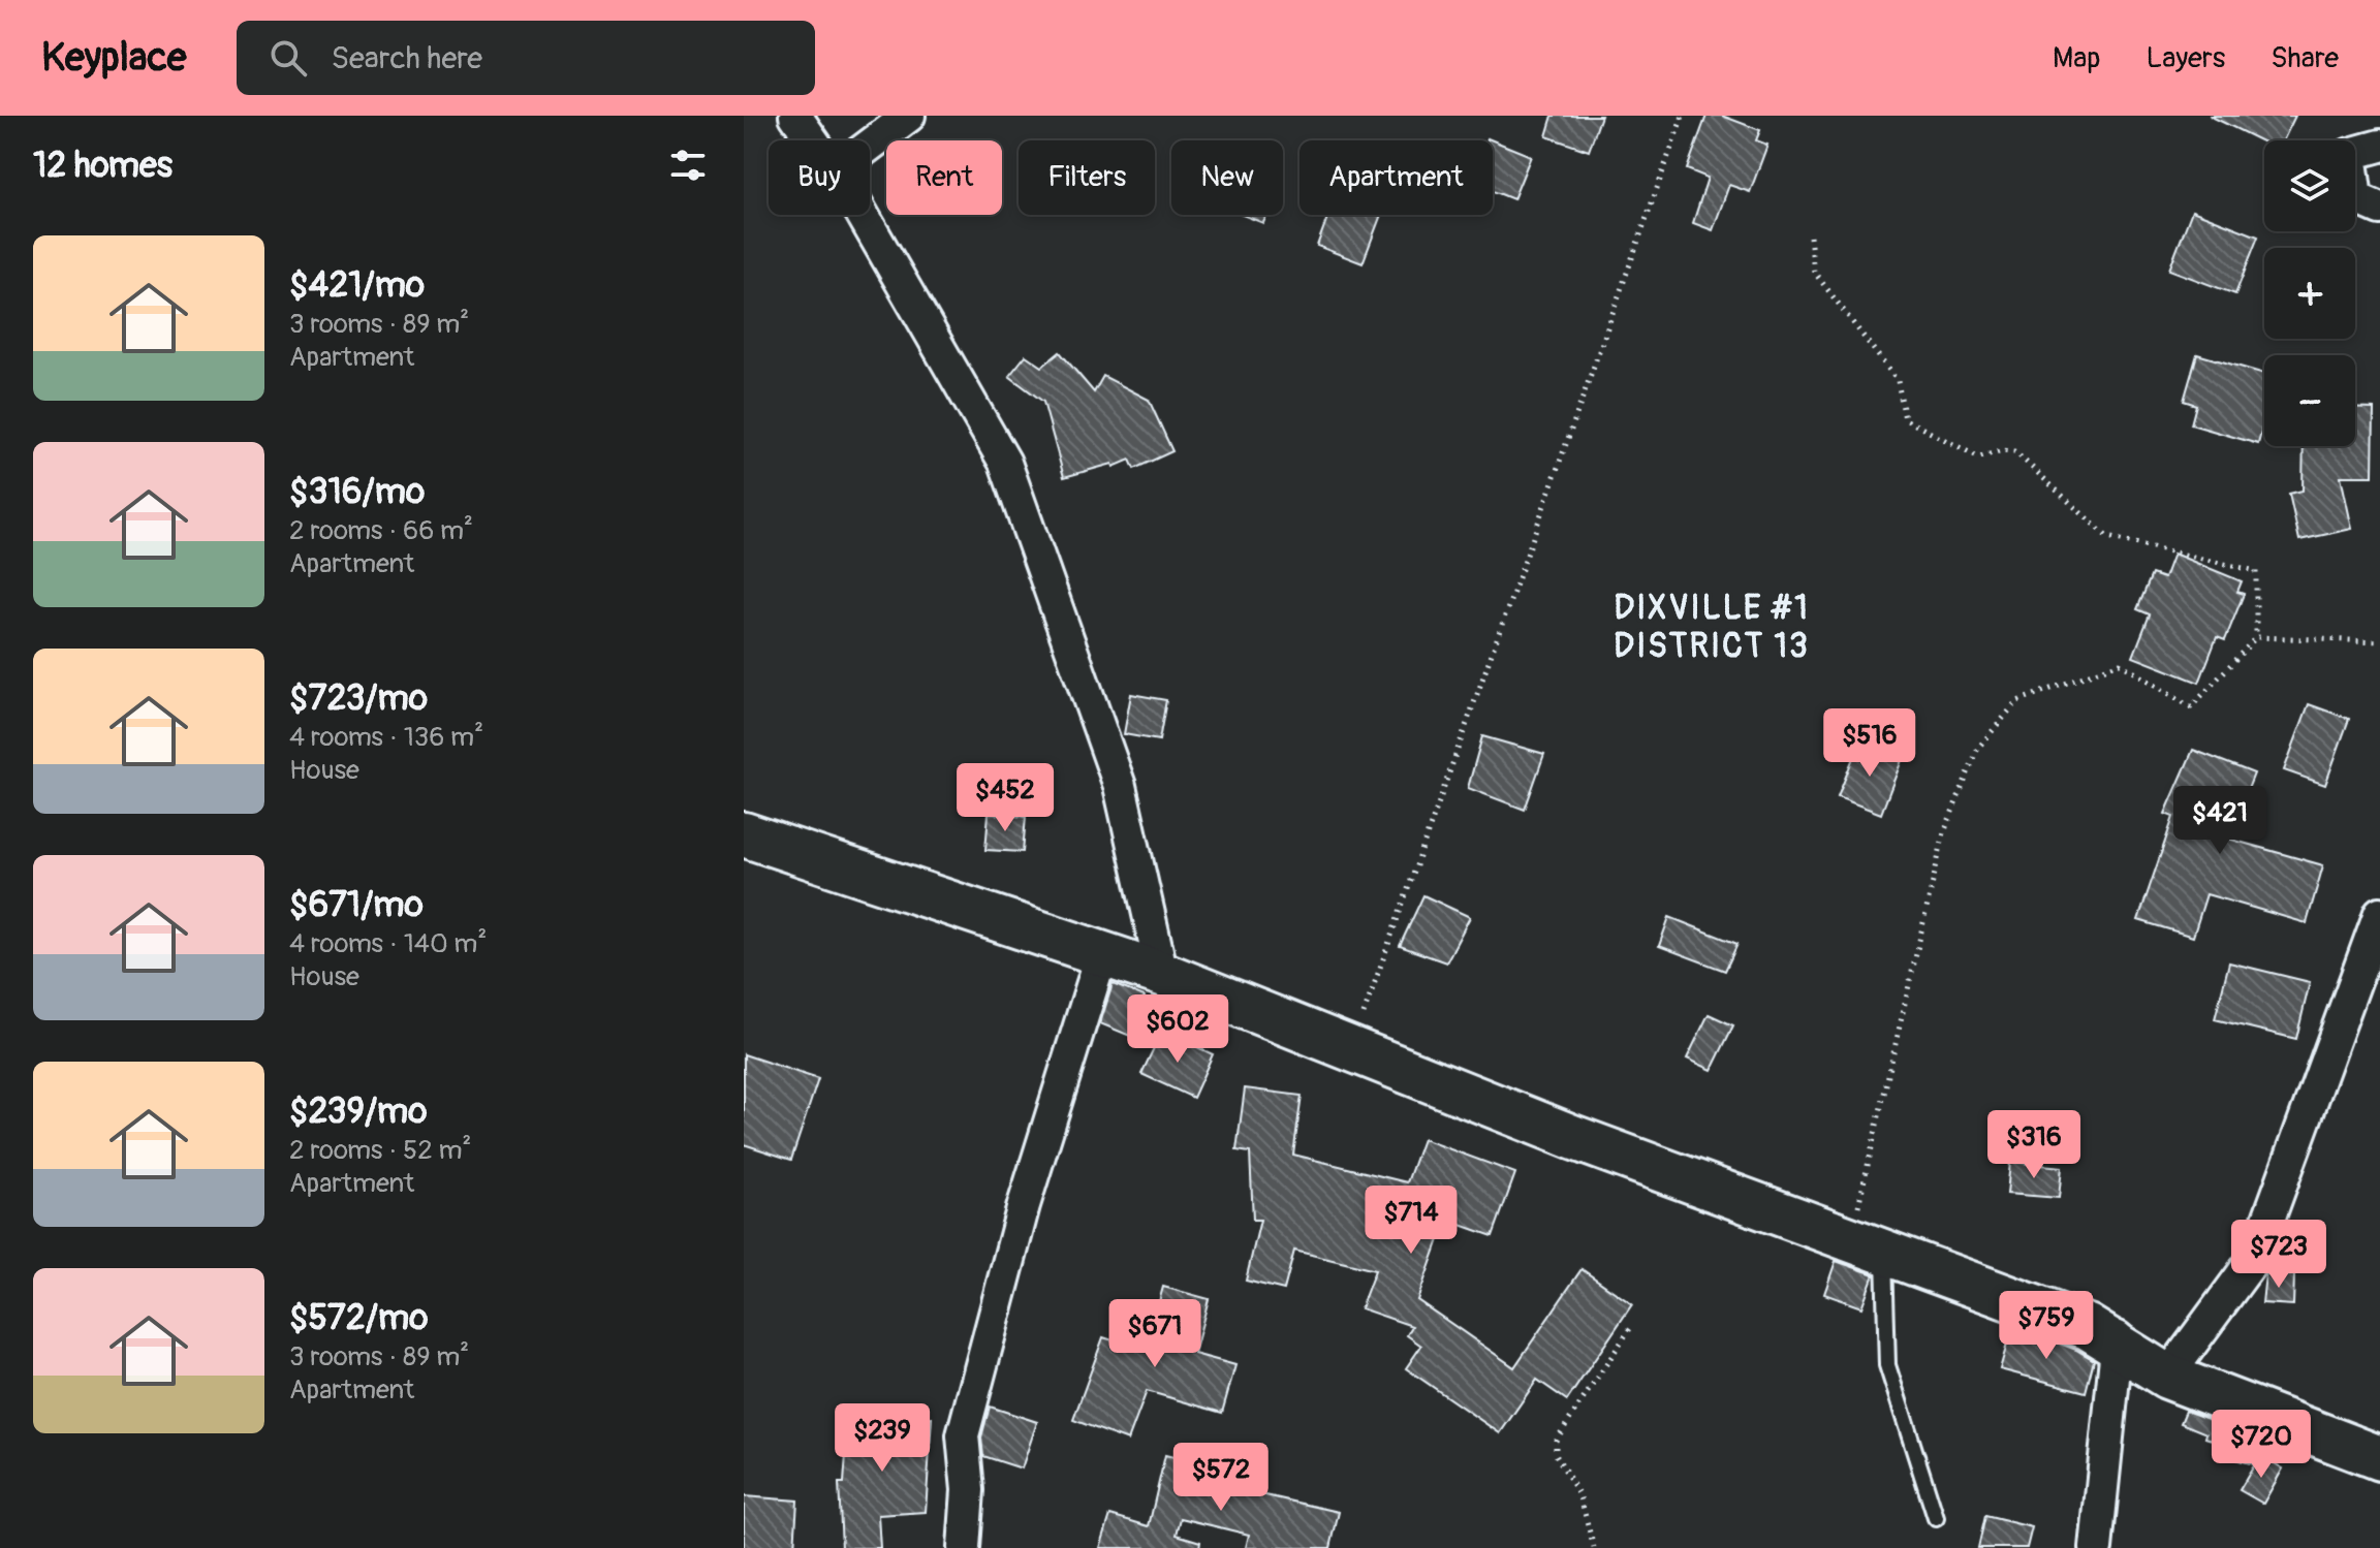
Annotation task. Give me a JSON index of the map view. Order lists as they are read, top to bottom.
{
  "districts": ["DIXVILLE #1 DISTRICT 13"],
  "page": {
    "header": "Keyplace",
    "search": "Search here",
    "nav": ["Map", "Layers", "Share"],
    "heading": "12 homes",
    "map_buttons": ["+", "−"],
    "chip": [
      "Buy",
      "Rent",
      "Filters",
      "New",
      "Apartment"
    ],
    "list": [
      {
        "name": "$421/mo",
        "note": "3 rooms · 89 m² · Apartment"
      },
      {
        "name": "$316/mo",
        "note": "2 rooms · 66 m² · Apartment"
      },
      {
        "name": "$723/mo",
        "note": "4 rooms · 136 m² · House"
      },
      {
        "name": "$671/mo",
        "note": "4 rooms · 140 m² · House"
      },
      {
        "name": "$239/mo",
        "note": "2 rooms · 52 m² · Apartment"
      },
      {
        "name": "$572/mo",
        "note": "3 rooms · 89 m² · Apartment"
      }
    ],
    "price": [
      "$516",
      "$452",
      "$421",
      "$602",
      "$316",
      "$714",
      "$723",
      "$759",
      "$671",
      "$239",
      "$720",
      "$572"
    ]
  }
}
